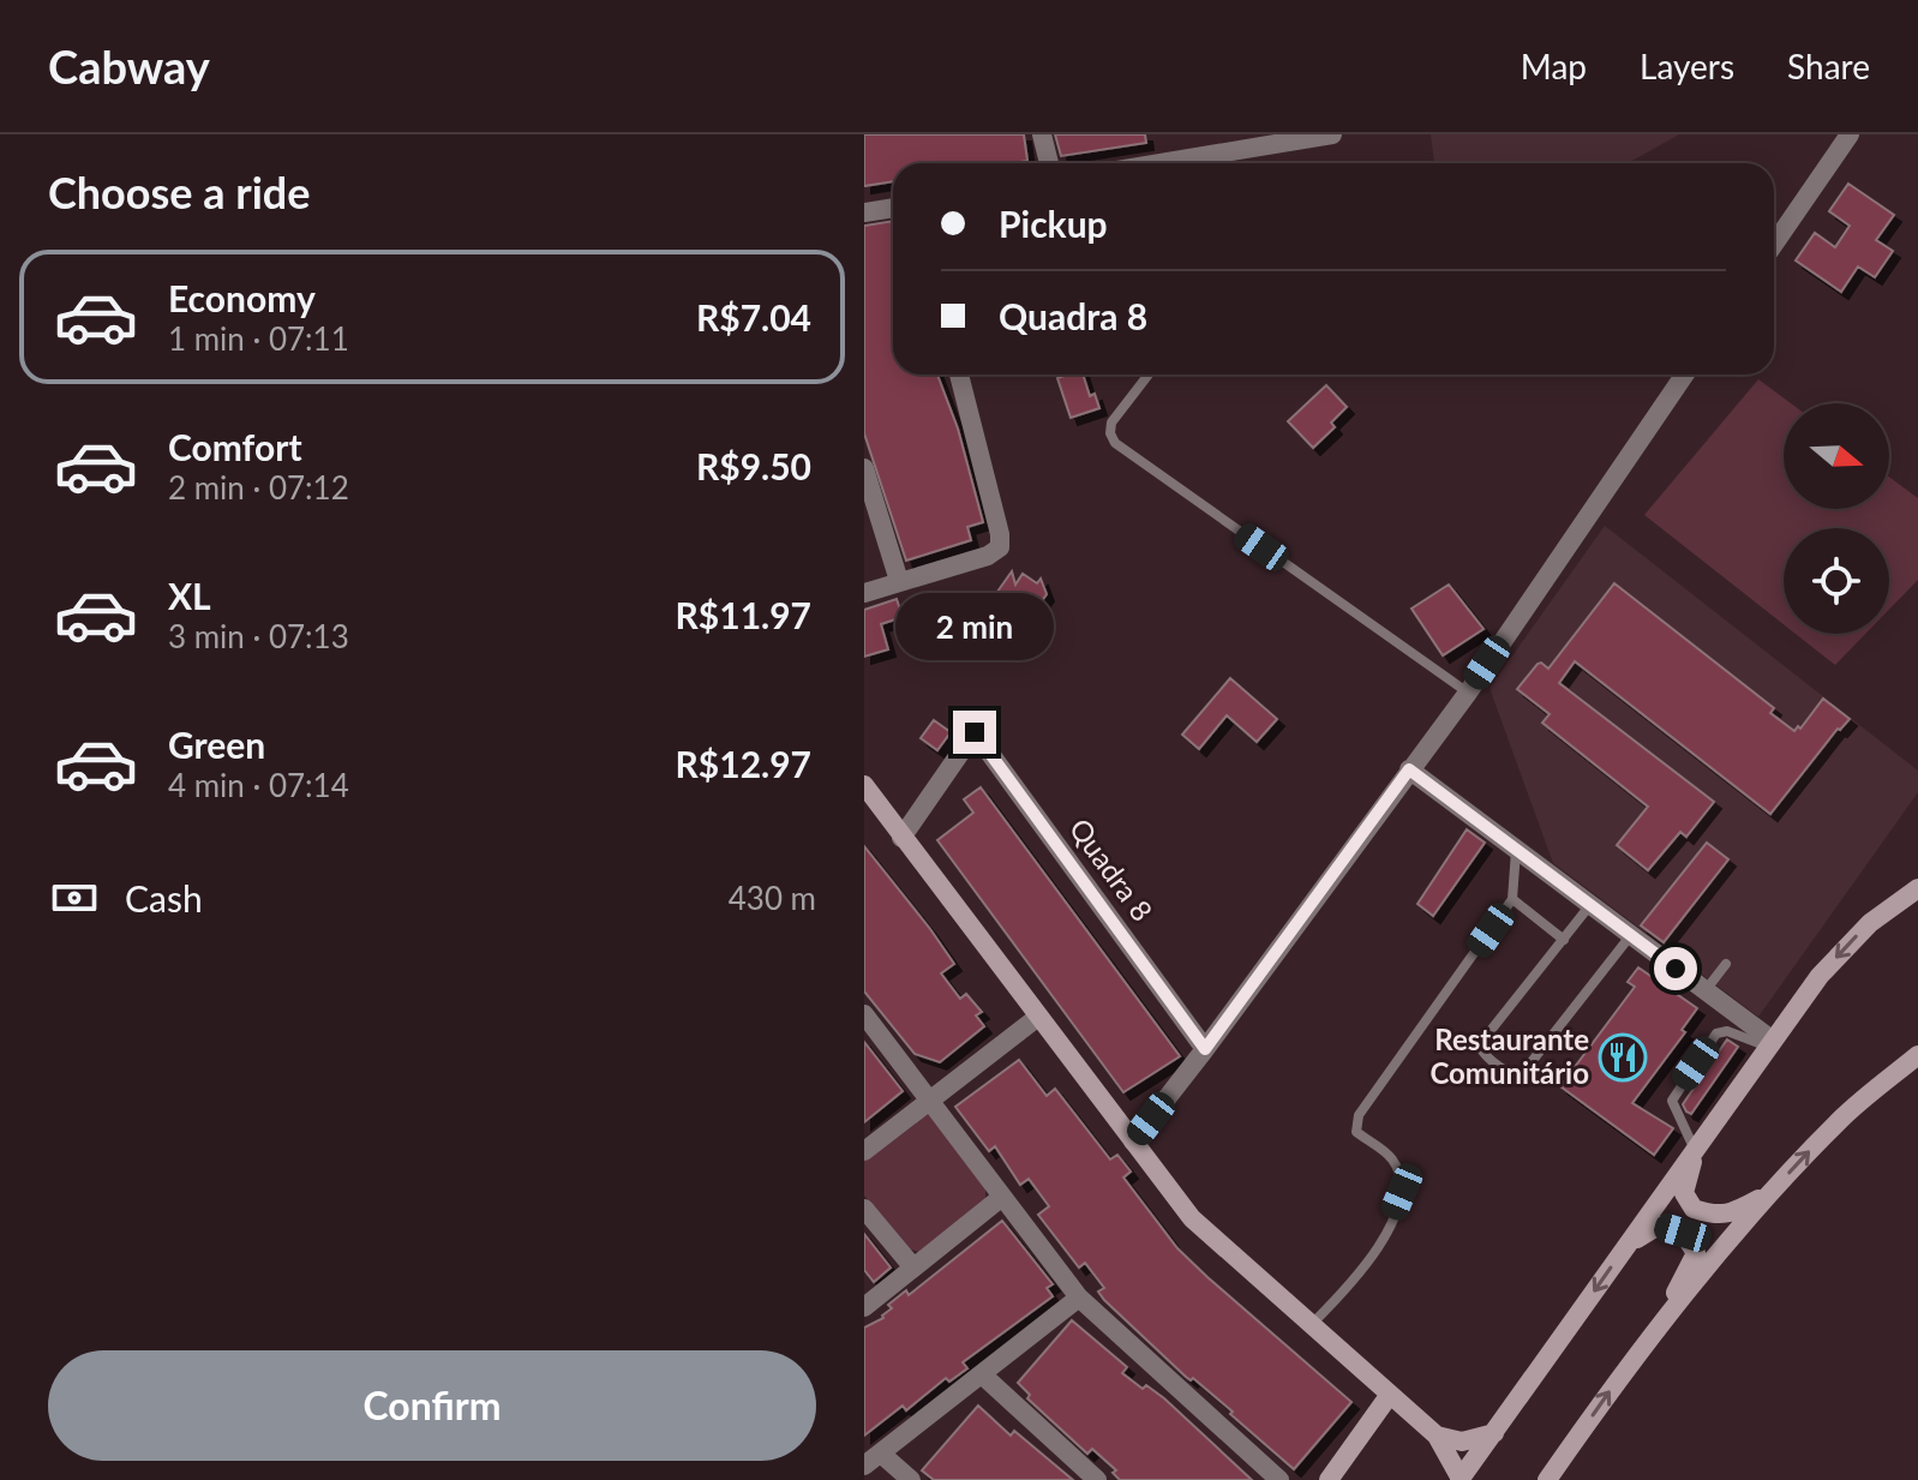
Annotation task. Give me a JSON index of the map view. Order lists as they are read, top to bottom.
{
  "streets": {
    "street": ["Quadra 8"]
  },
  "places": {
    "restaurant": ["Restaurante Comunitário"]
  },
  "north": "right",
  "page": {
    "header": "Cabway",
    "nav": ["Map", "Layers", "Share"],
    "heading": "Choose a ride",
    "banner": ["Pickup", "Quadra 8"],
    "list": [
      {
        "name": "Economy",
        "note": "1 min · 07:11",
        "value": "R$7.04"
      },
      {
        "name": "Comfort",
        "note": "2 min · 07:12",
        "value": "R$9.50"
      },
      {
        "name": "XL",
        "note": "3 min · 07:13",
        "value": "R$11.97"
      },
      {
        "name": "Green",
        "note": "4 min · 07:14",
        "value": "R$12.97"
      }
    ],
    "bubble": "2 min",
    "pay": ["Cash", "430 m"],
    "buttons": "Confirm"
  }
}
